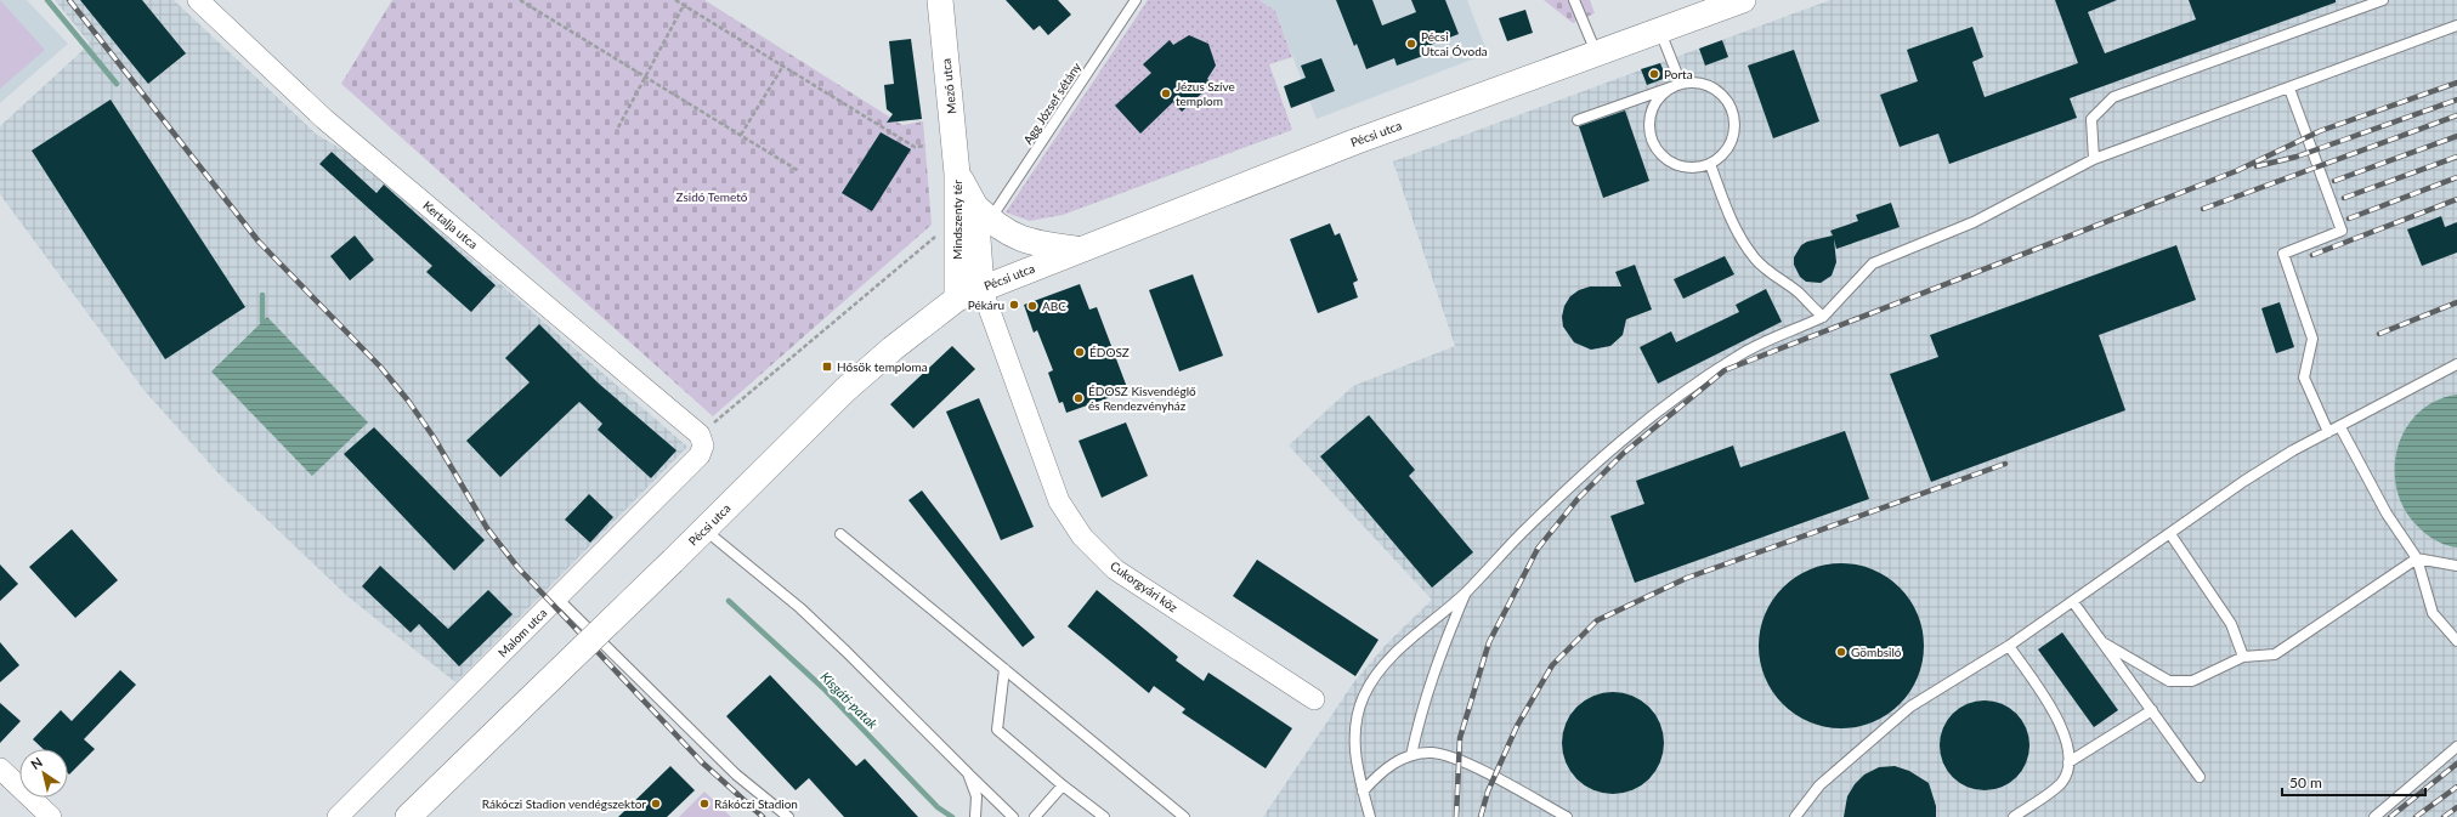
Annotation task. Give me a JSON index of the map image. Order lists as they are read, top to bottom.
{
  "streets": {
    "street": [
      "Mező utca",
      "Pécsi utca",
      "Mindszenty tér",
      "Kertalja utca",
      "Cukorgyári köz",
      "Malom utca"
    ],
    "lane": ["Agg József sétány"]
  },
  "crossings": [
    ["Mező utca", "Mindszenty tér"],
    ["Agg József sétány", "Mindszenty tér"],
    ["Pécsi utca", "Mindszenty tér"],
    ["Pécsi utca", "Cukorgyári köz"],
    ["Mindszenty tér", "Cukorgyári köz"],
    ["Kertalja utca", "Malom utca"]
  ],
  "water": ["Kisgáti-patak"],
  "parks": ["Zsidó Temető"],
  "places": {
    "other": [
      "Pécsi Utcai Óvoda",
      "Porta",
      "Jézus Szíve templom",
      "Pékáru",
      "ABC",
      "ÉDOSZ",
      "ÉDOSZ Kisvendéglő és Rendezvényház",
      "Gömbsiló",
      "Rákóczi Stadion vendégszektor",
      "Rákóczi Stadion"
    ],
    "transit": ["Hősök temploma"]
  },
  "scale_bar": "50 m",
  "north": "top left"
}
